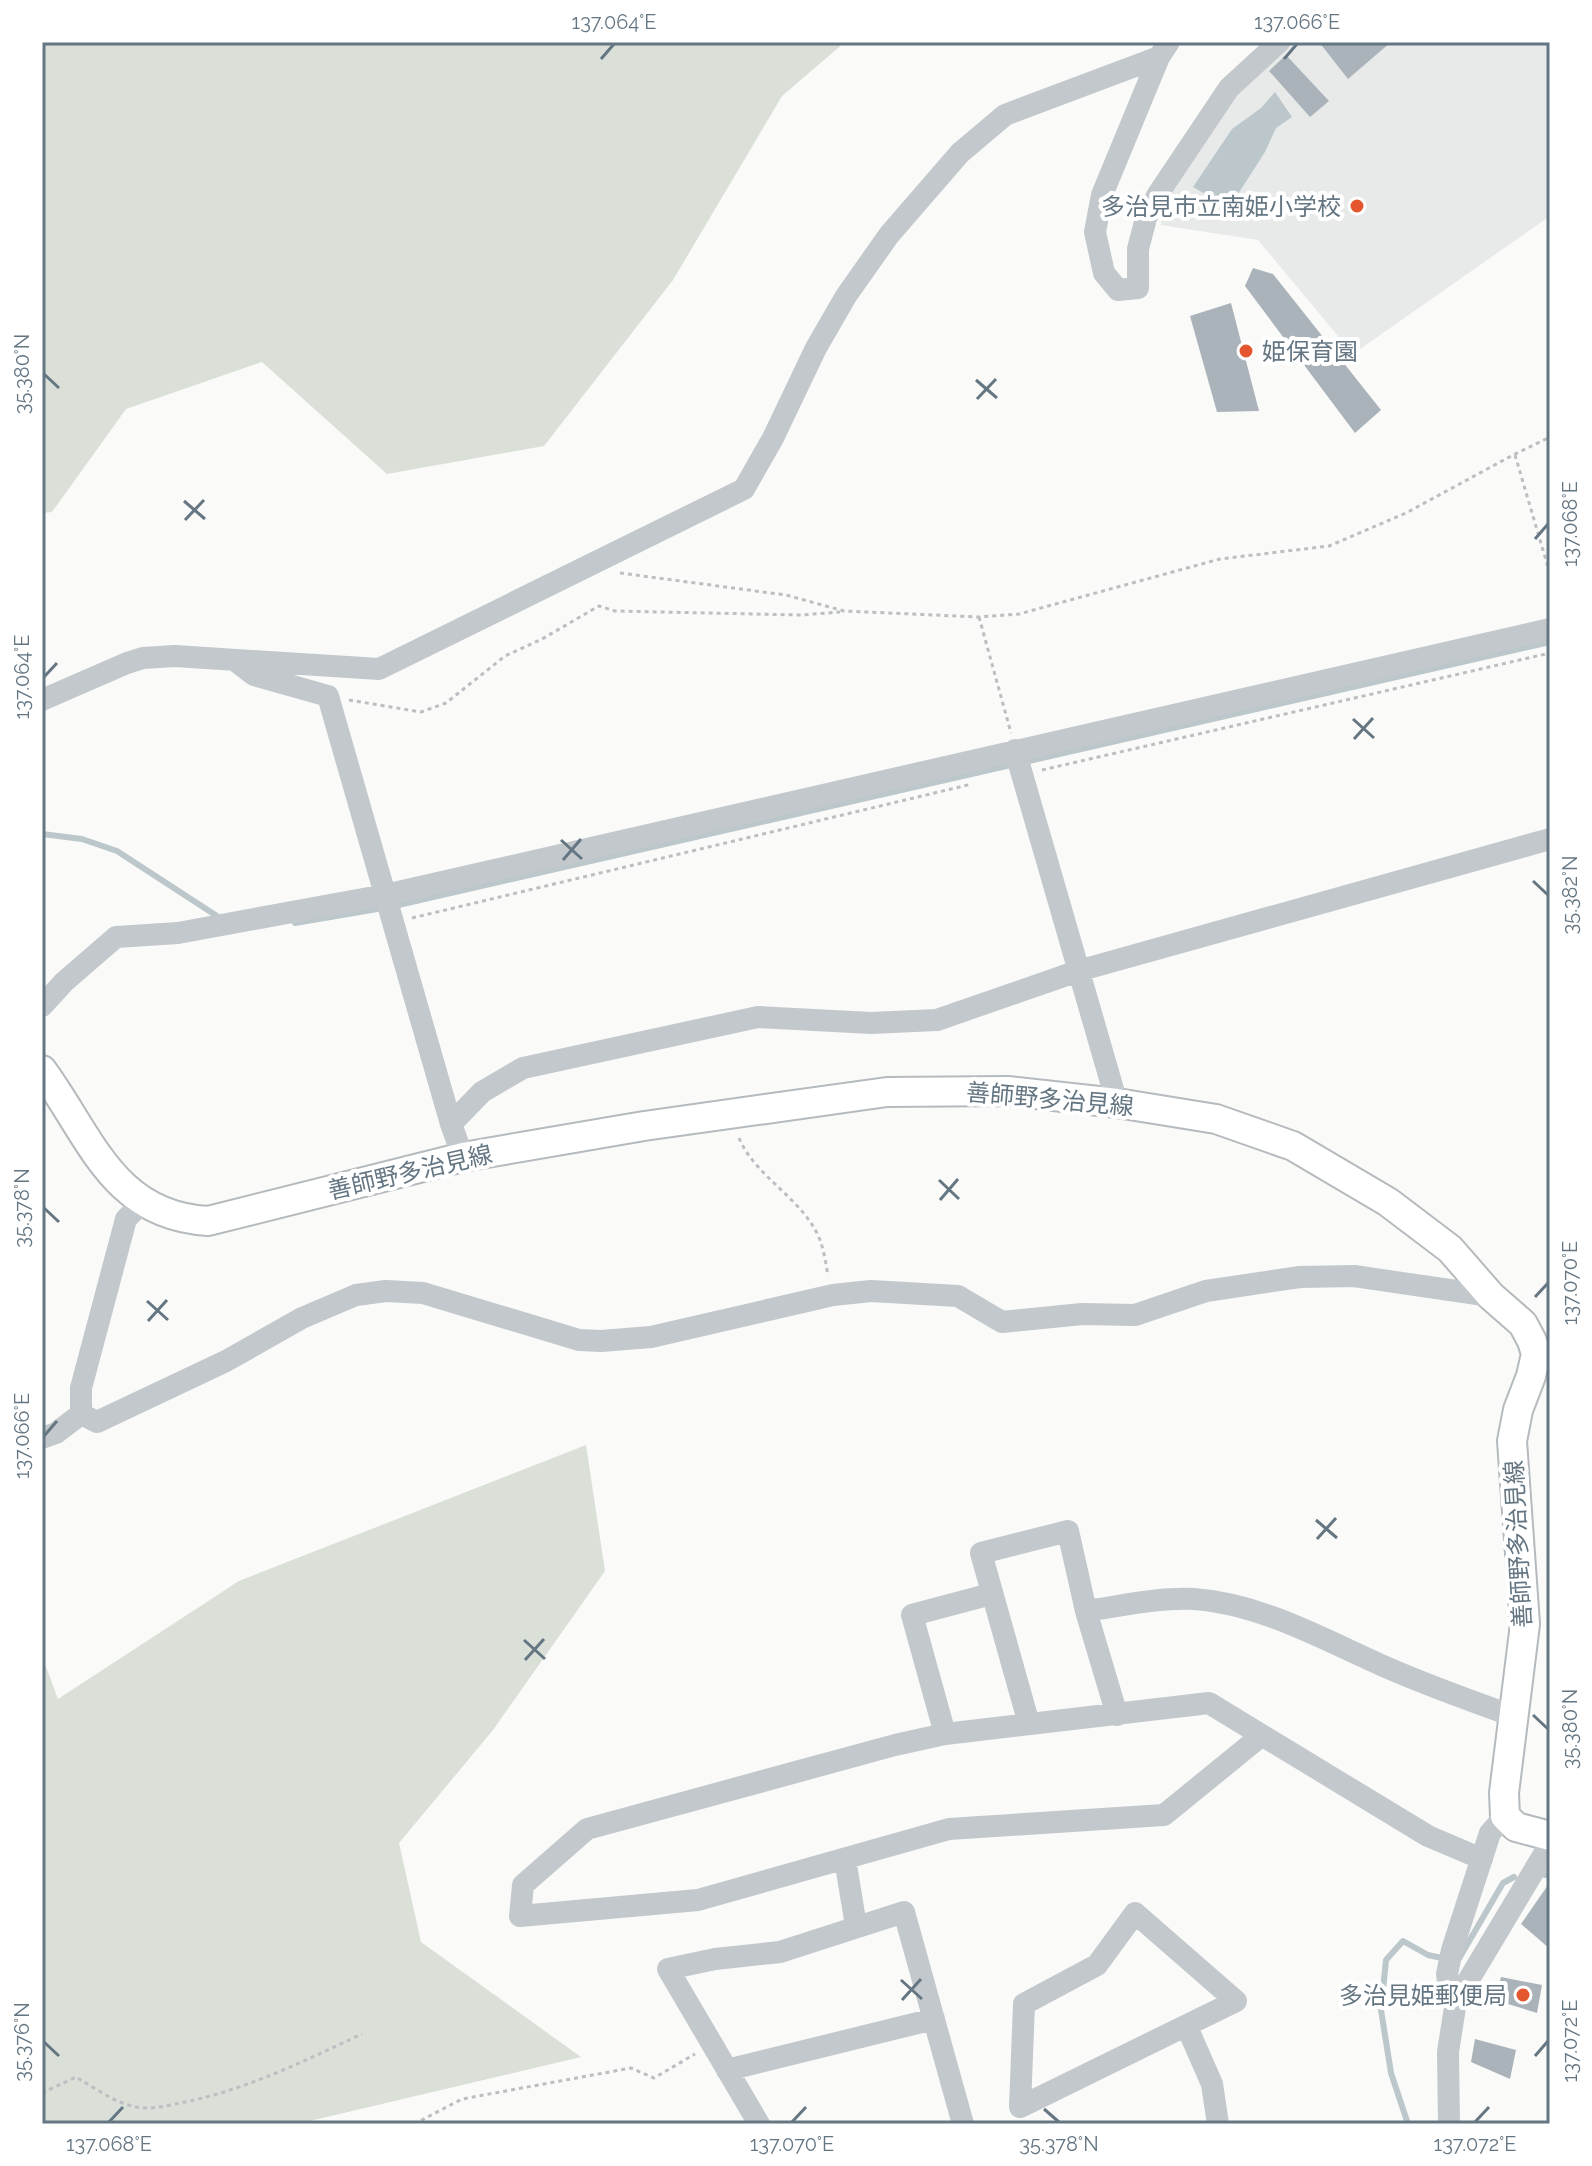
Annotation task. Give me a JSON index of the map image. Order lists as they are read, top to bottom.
{
  "streets": {
    "main road": ["善師野多治見線"]
  },
  "places": ["多治見市立南姫小学校", "姫保育園", "多治見姫郵便局"],
  "coordinates": [
    "137.064°E",
    "137.066°E",
    "35.380°N",
    "137.068°E",
    "35.382°N",
    "35.378°N",
    "137.070°E",
    "137.072°E",
    "35.376°N"
  ]
}
